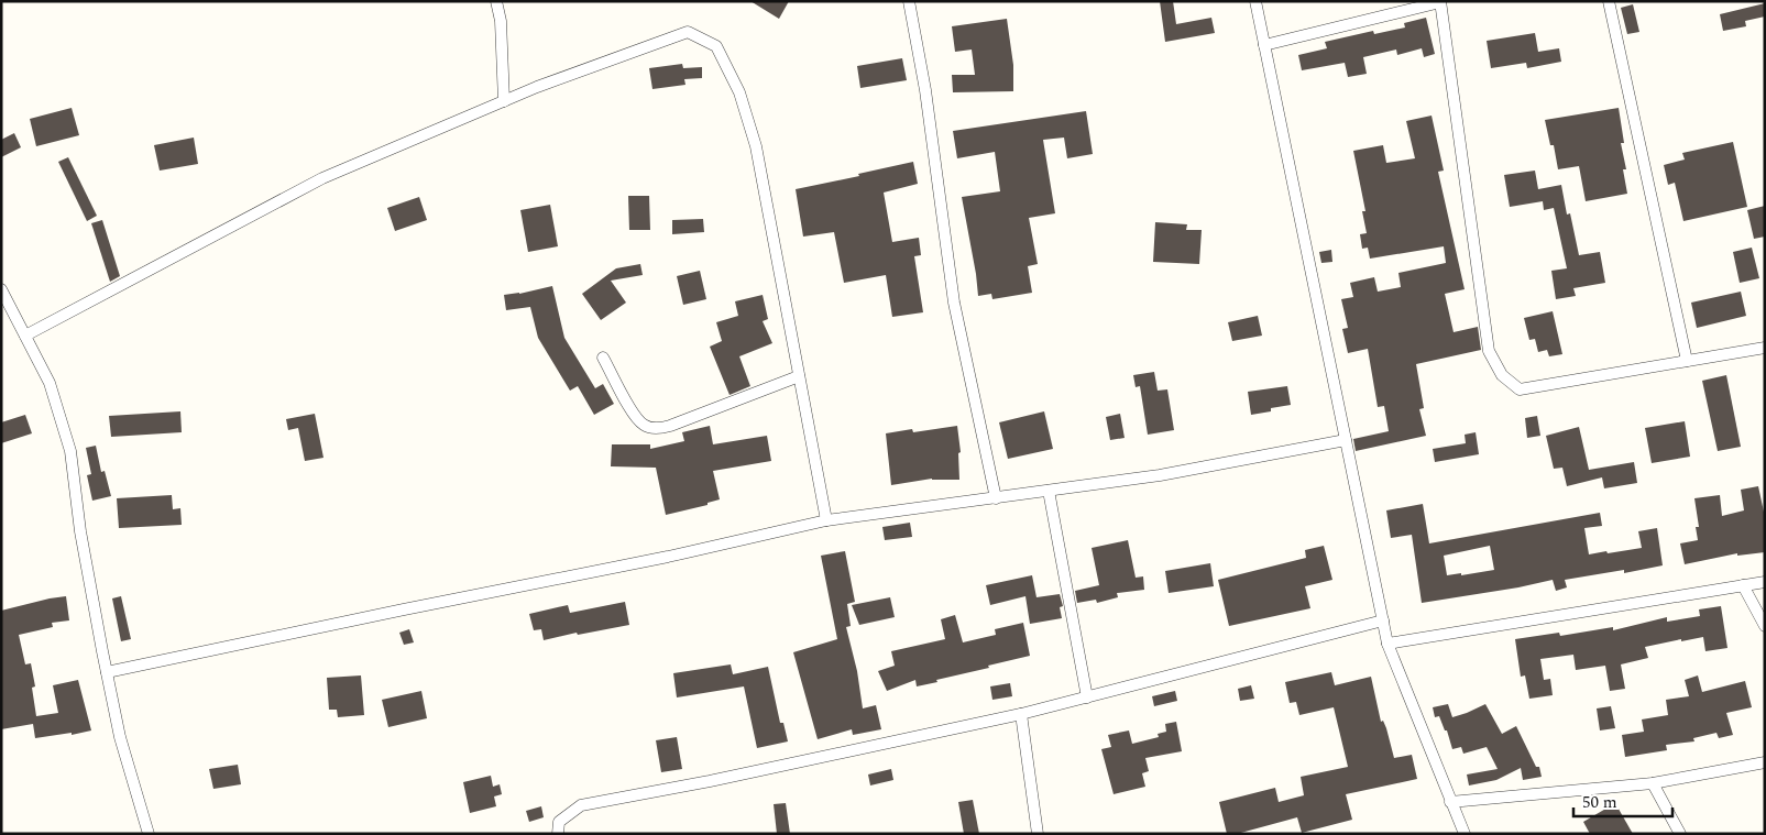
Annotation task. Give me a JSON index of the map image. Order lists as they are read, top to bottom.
{
  "scale_bar": "50 m"
}
